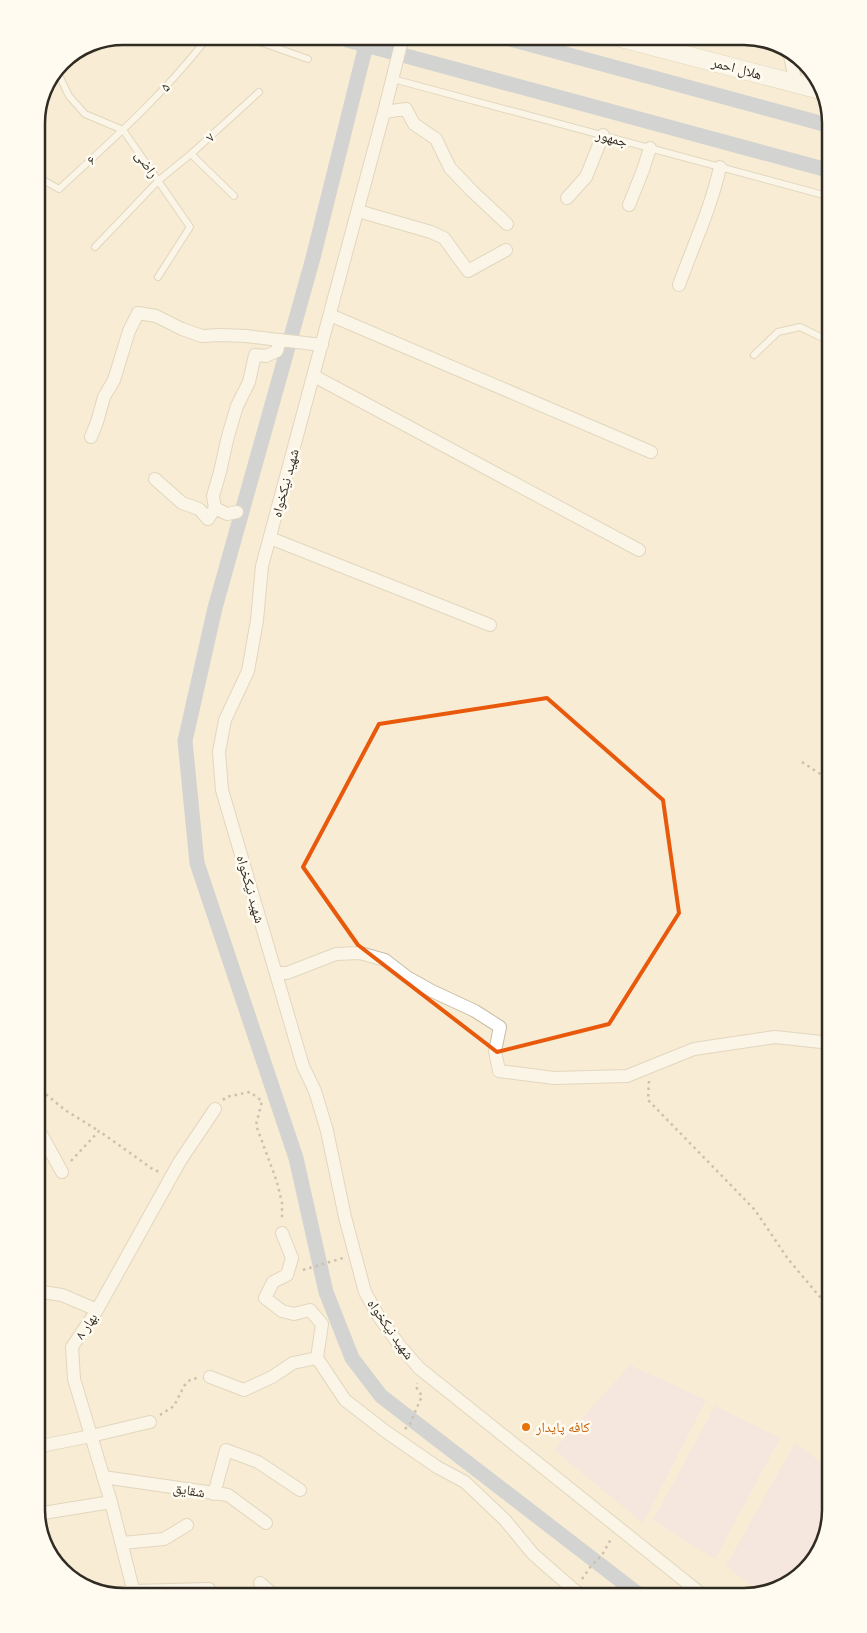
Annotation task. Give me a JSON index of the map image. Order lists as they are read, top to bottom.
{
  "streets": {
    "main road": ["هلال احمر"],
    "street": ["شهید نیکخواه", "بهار ۸", "شقایق"],
    "lane": [
      "۵",
      "۷",
      "جمهور",
      "۶",
      "راضی"
    ]
  },
  "crossings": [
    ["۵", "۶"],
    ["۵", "راضی"],
    ["۷", "راضی"],
    ["جمهور", "شهید نیکخواه"],
    ["۶", "راضی"],
    ["بهار ۸", "شقایق"]
  ],
  "places": ["کافه پایدار"]
}
